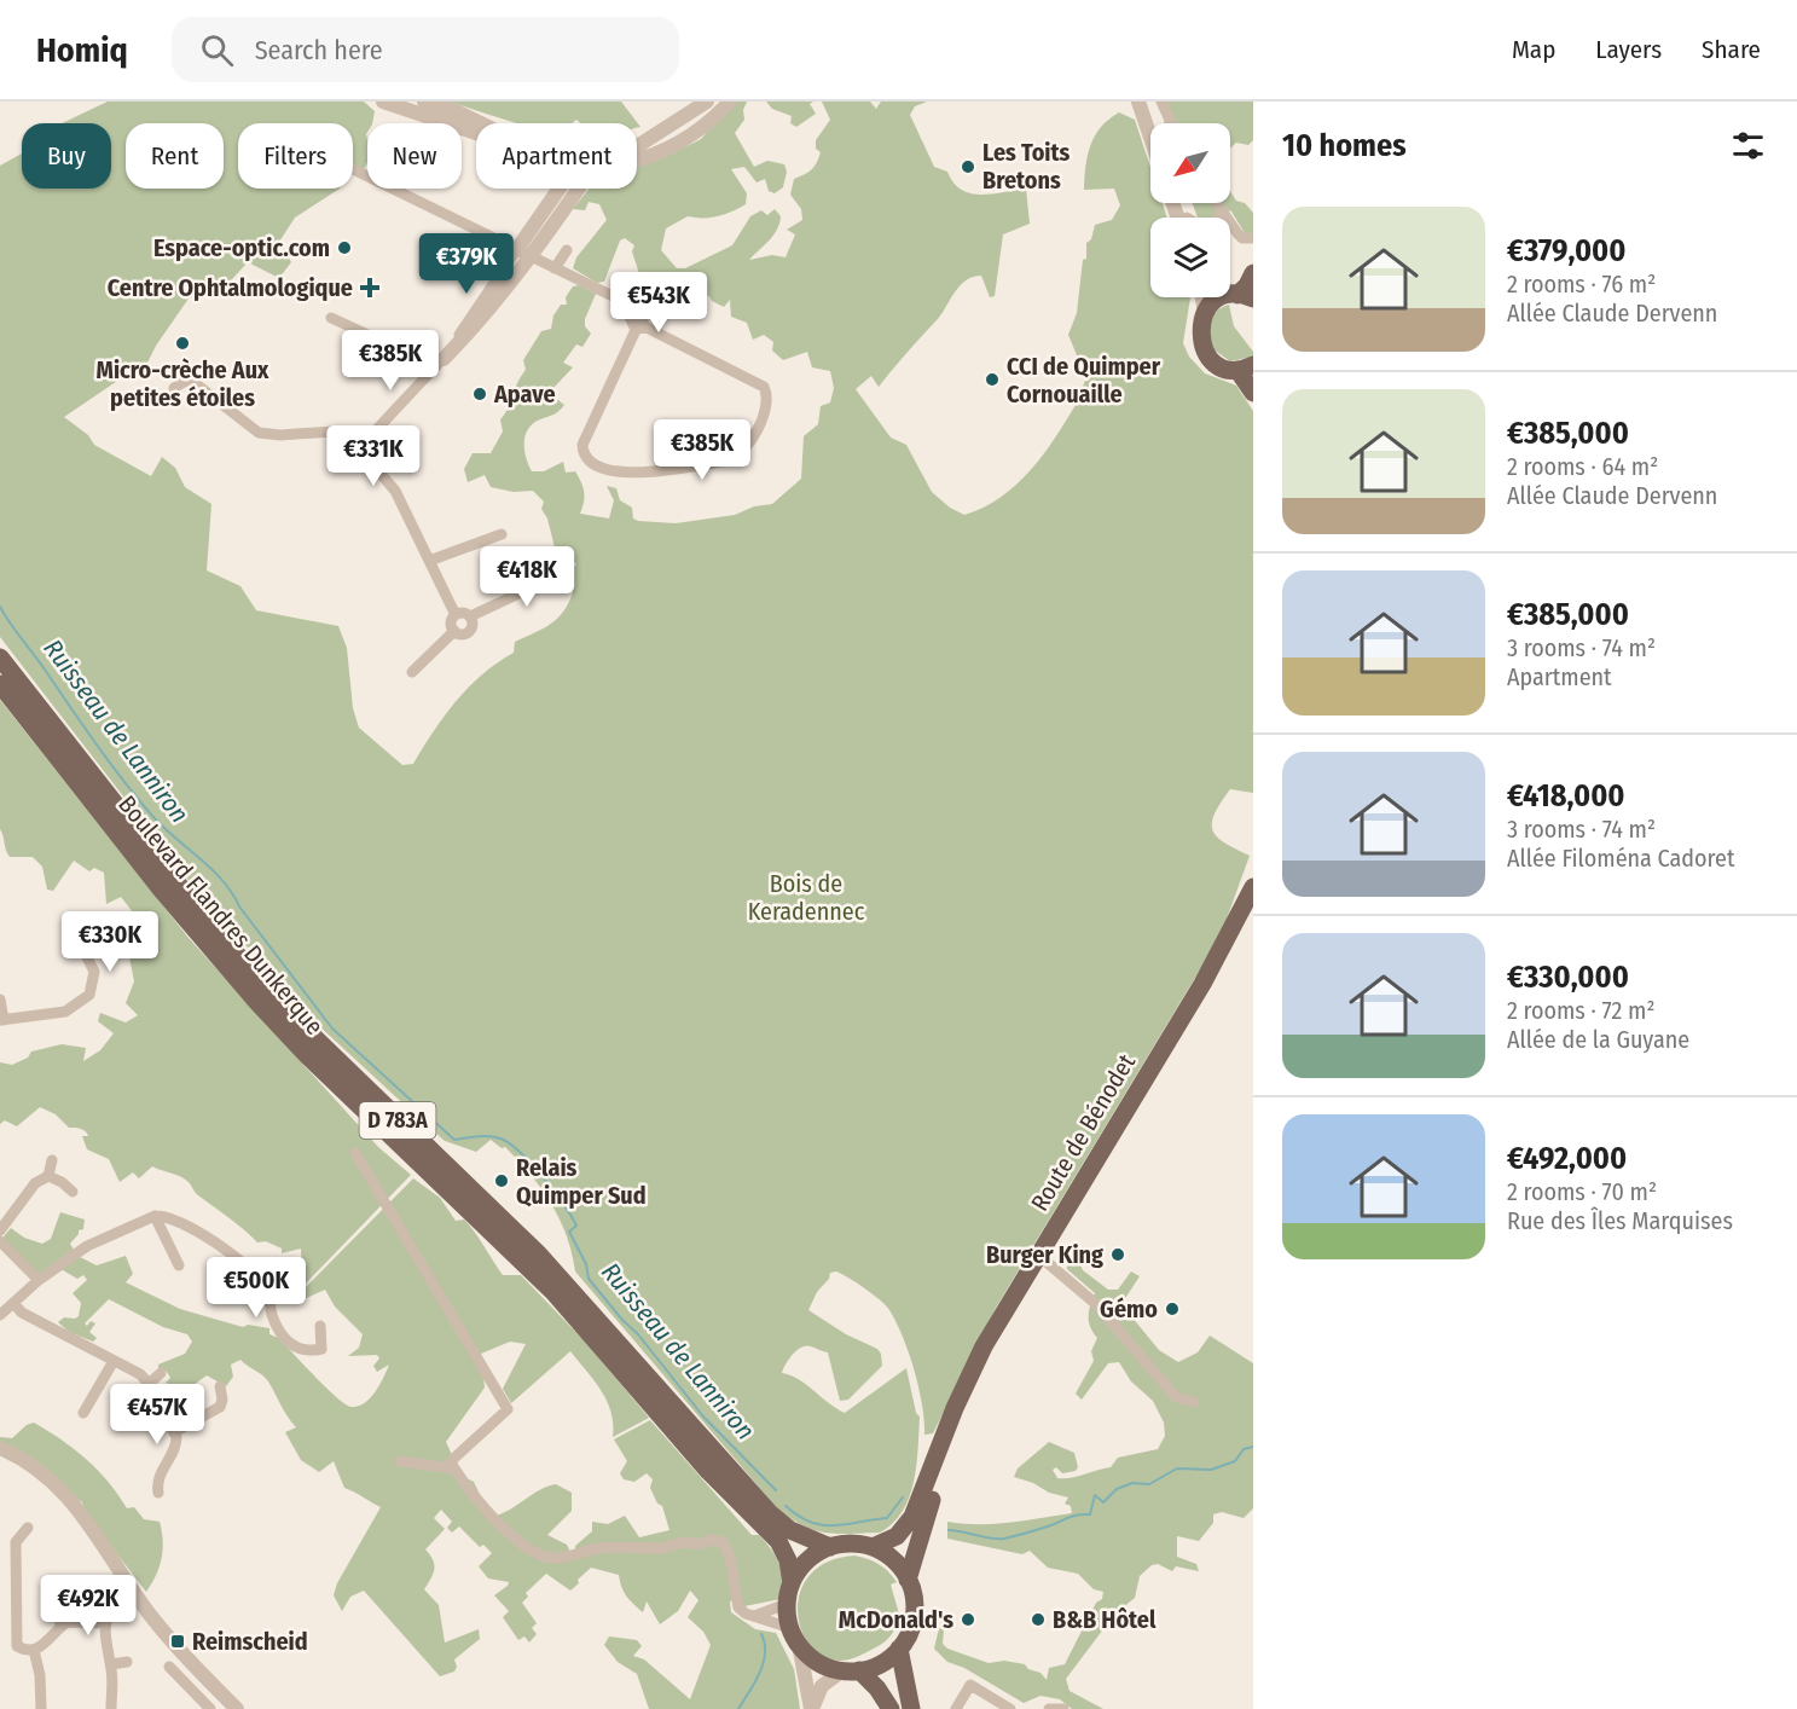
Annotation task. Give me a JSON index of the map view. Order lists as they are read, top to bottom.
{
  "streets": {
    "main road": ["Boulevard Flandres Dunkerque", "D 783A", "Route de Bénodet"]
  },
  "crossings": [
    ["Boulevard Flandres Dunkerque", "Route de Bénodet"]
  ],
  "water": ["Ruisseau de Lanniron"],
  "parks": ["Bois de Keradennec"],
  "places": {
    "other": [
      "Les Toits Bretons",
      "Espace-optic.com",
      "Micro-crèche Aux petites étoiles",
      "CCI de Quimper Cornouaille",
      "Apave",
      "Relais Quimper Sud",
      "Burger King",
      "Gémo",
      "McDonald's",
      "B&B Hôtel"
    ],
    "health": ["Centre Ophtalmologique"],
    "transit": ["Reimscheid"]
  },
  "north": "bottom left",
  "page": {
    "header": "Homiq",
    "search": "Search here",
    "nav": ["Map", "Layers", "Share"],
    "heading": "10 homes",
    "chip": [
      "Buy",
      "Rent",
      "Filters",
      "New",
      "Apartment"
    ],
    "list": [
      {
        "name": "€379,000",
        "note": "2 rooms · 76 m² · Allée Claude Dervenn"
      },
      {
        "name": "€385,000",
        "note": "2 rooms · 64 m² · Allée Claude Dervenn"
      },
      {
        "name": "€385,000",
        "note": "3 rooms · 74 m² · Apartment"
      },
      {
        "name": "€418,000",
        "note": "3 rooms · 74 m² · Allée Filoména Cadoret"
      },
      {
        "name": "€330,000",
        "note": "2 rooms · 72 m² · Allée de la Guyane"
      },
      {
        "name": "€492,000",
        "note": "2 rooms · 70 m² · Rue des Îles Marquises"
      }
    ],
    "price": [
      "€379K",
      "€543K",
      "€385K",
      "€385K",
      "€331K",
      "€418K",
      "€330K",
      "€500K",
      "€457K",
      "€492K"
    ]
  }
}
